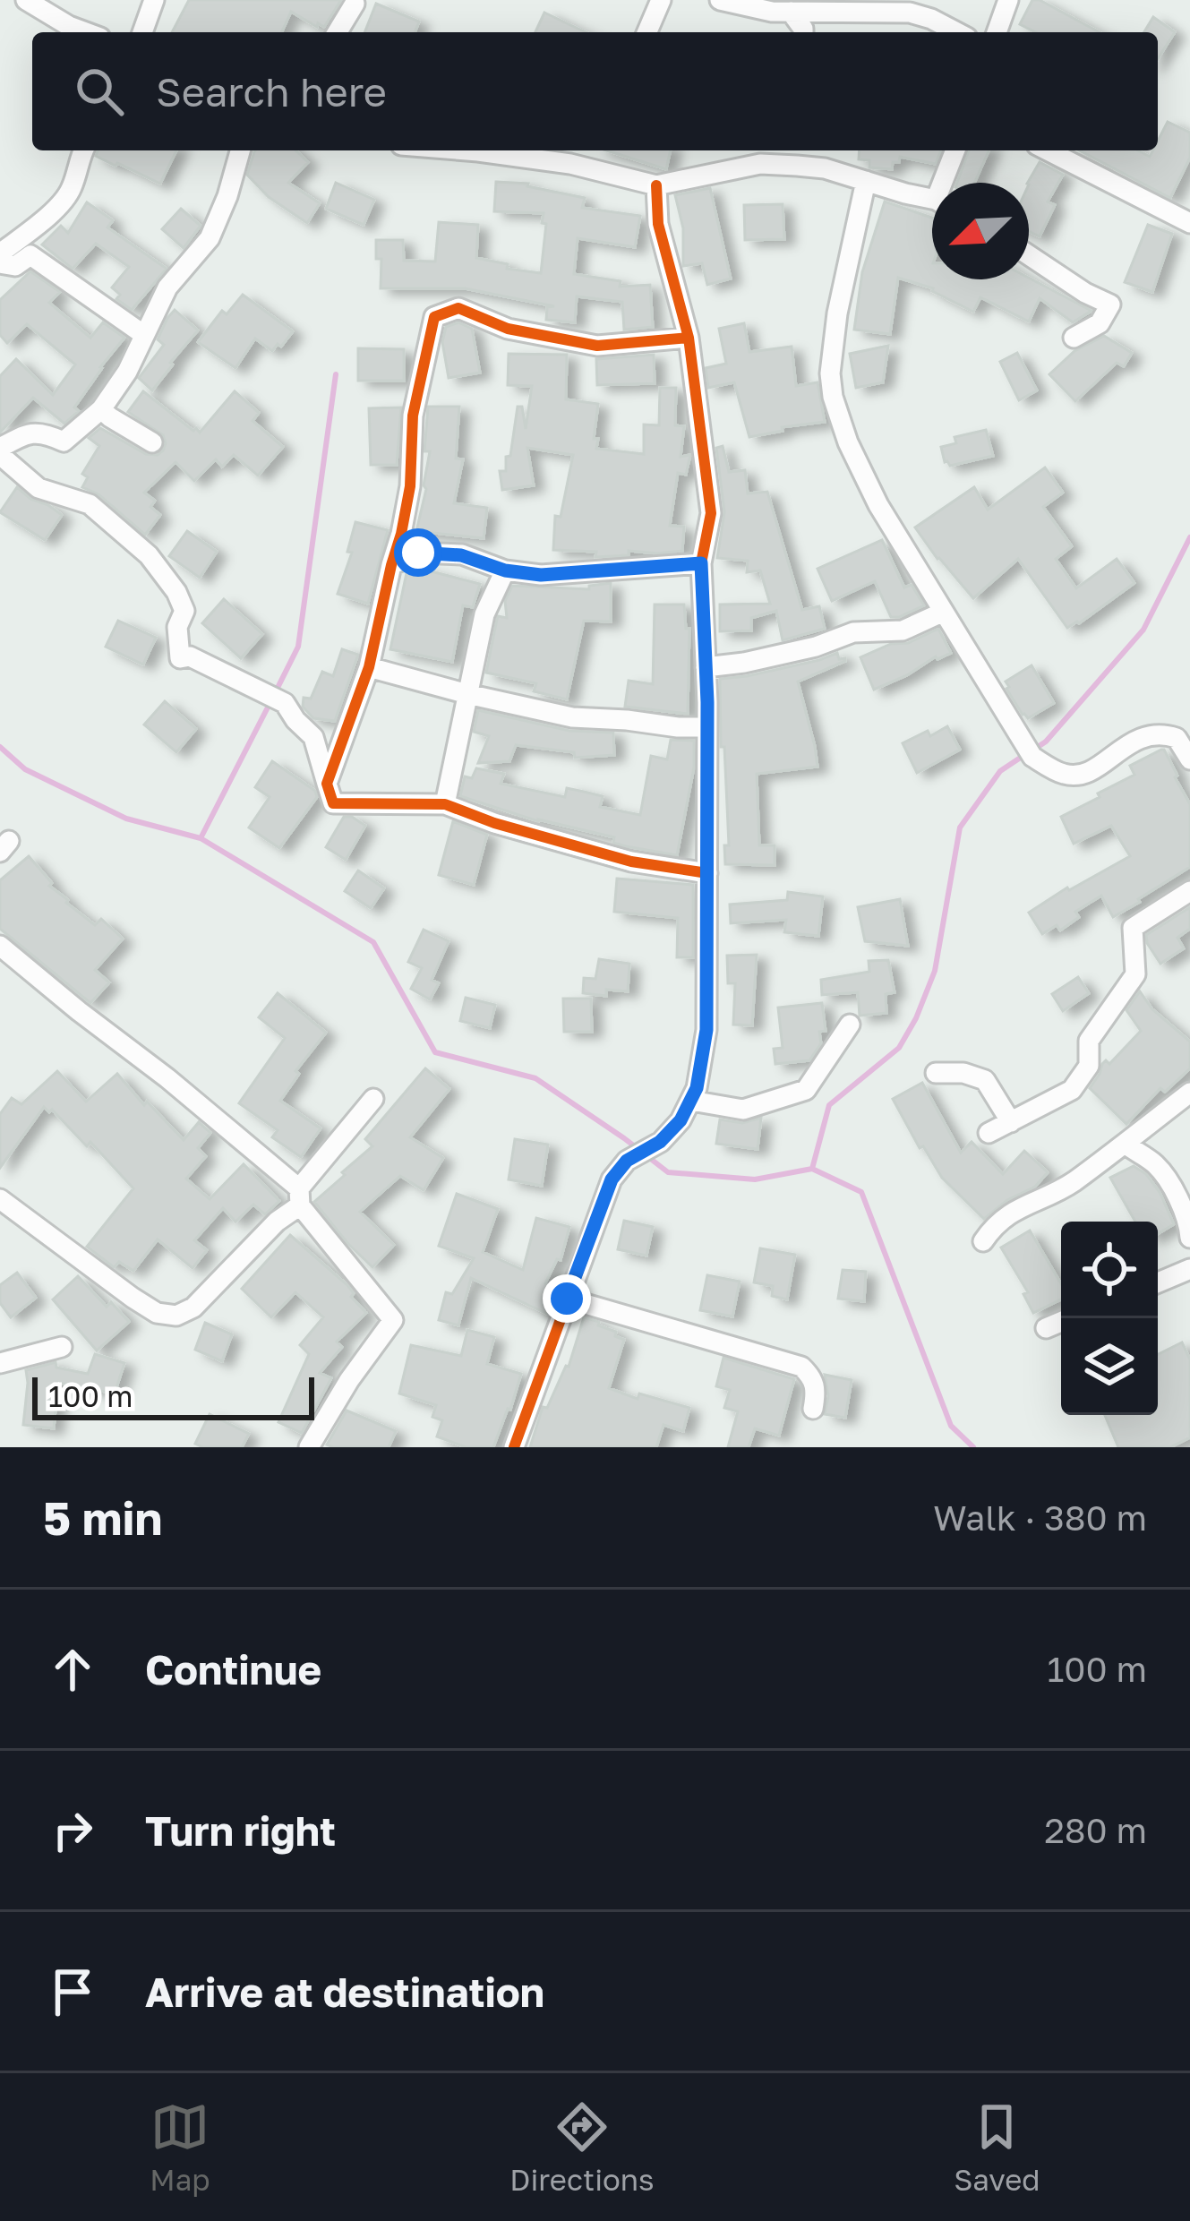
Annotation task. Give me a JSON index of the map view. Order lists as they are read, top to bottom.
{
  "scale_bar": "100 m",
  "north": "bottom left",
  "page": {
    "search": "Search here",
    "scale": "100 m",
    "heading": ["5 min", "Walk · 380 m"],
    "list": [
      ["Continue", "100 m"],
      ["Turn right", "280 m"],
      "Arrive at destination"
    ],
    "nav": ["Map", "Directions", "Saved"]
  }
}
